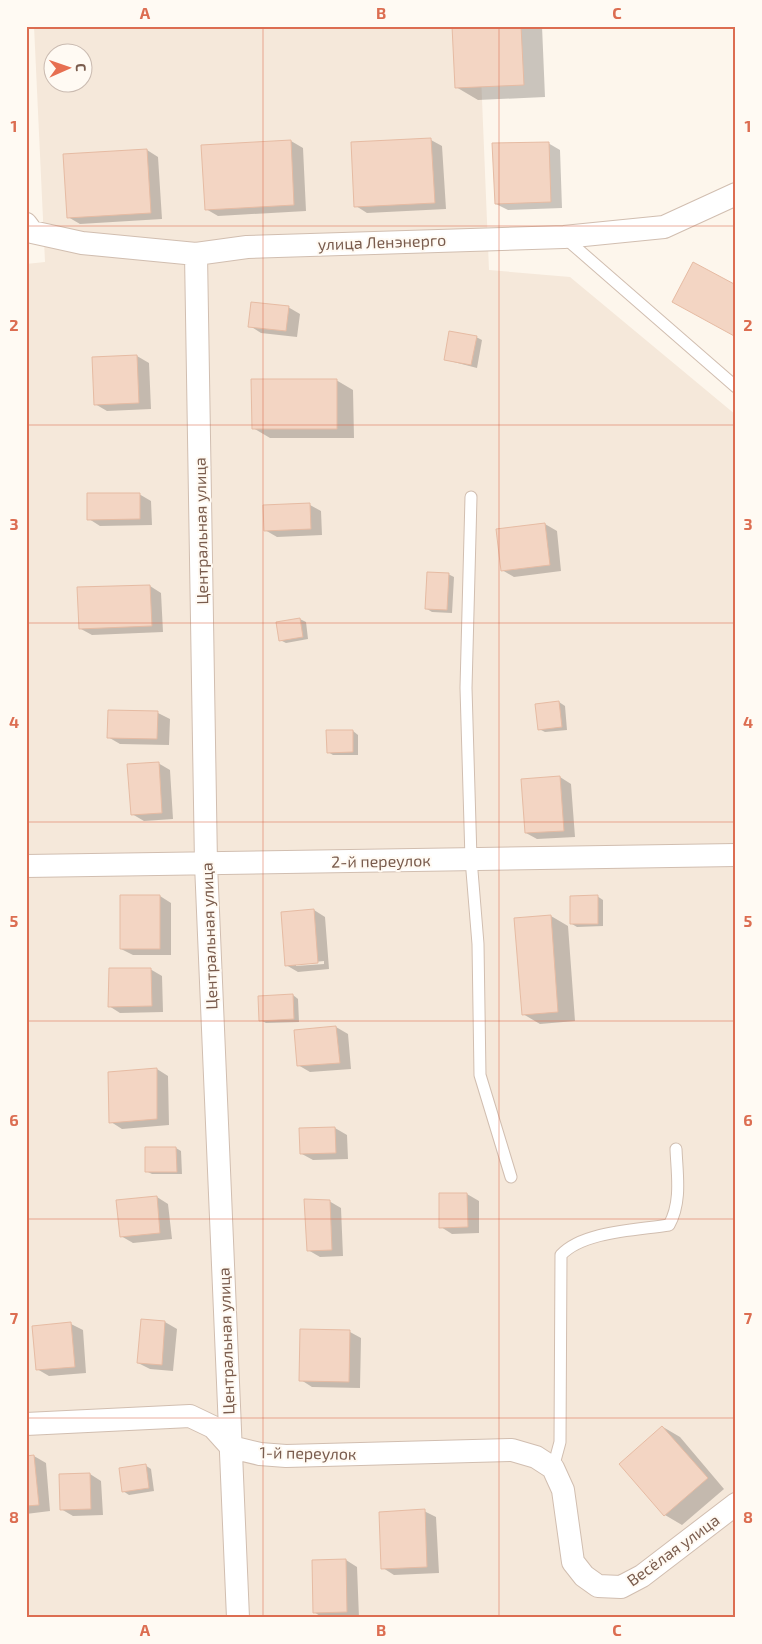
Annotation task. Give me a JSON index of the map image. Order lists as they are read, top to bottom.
{
  "streets": {
    "street": [
      "улица Ленэнерго",
      "Центральная улица",
      "2-й переулок",
      "1-й переулок",
      "Весёлая улица"
    ]
  },
  "crossings": [
    ["улица Ленэнерго", "Центральная улица"],
    ["Центральная улица", "2-й переулок"],
    ["Центральная улица", "1-й переулок"],
    ["1-й переулок", "Весёлая улица"]
  ],
  "north": "right",
  "grid": {
    "columns": ["A", "B", "C"],
    "rows": [
      "1",
      "2",
      "3",
      "4",
      "5",
      "6",
      "7",
      "8"
    ]
  }
}
